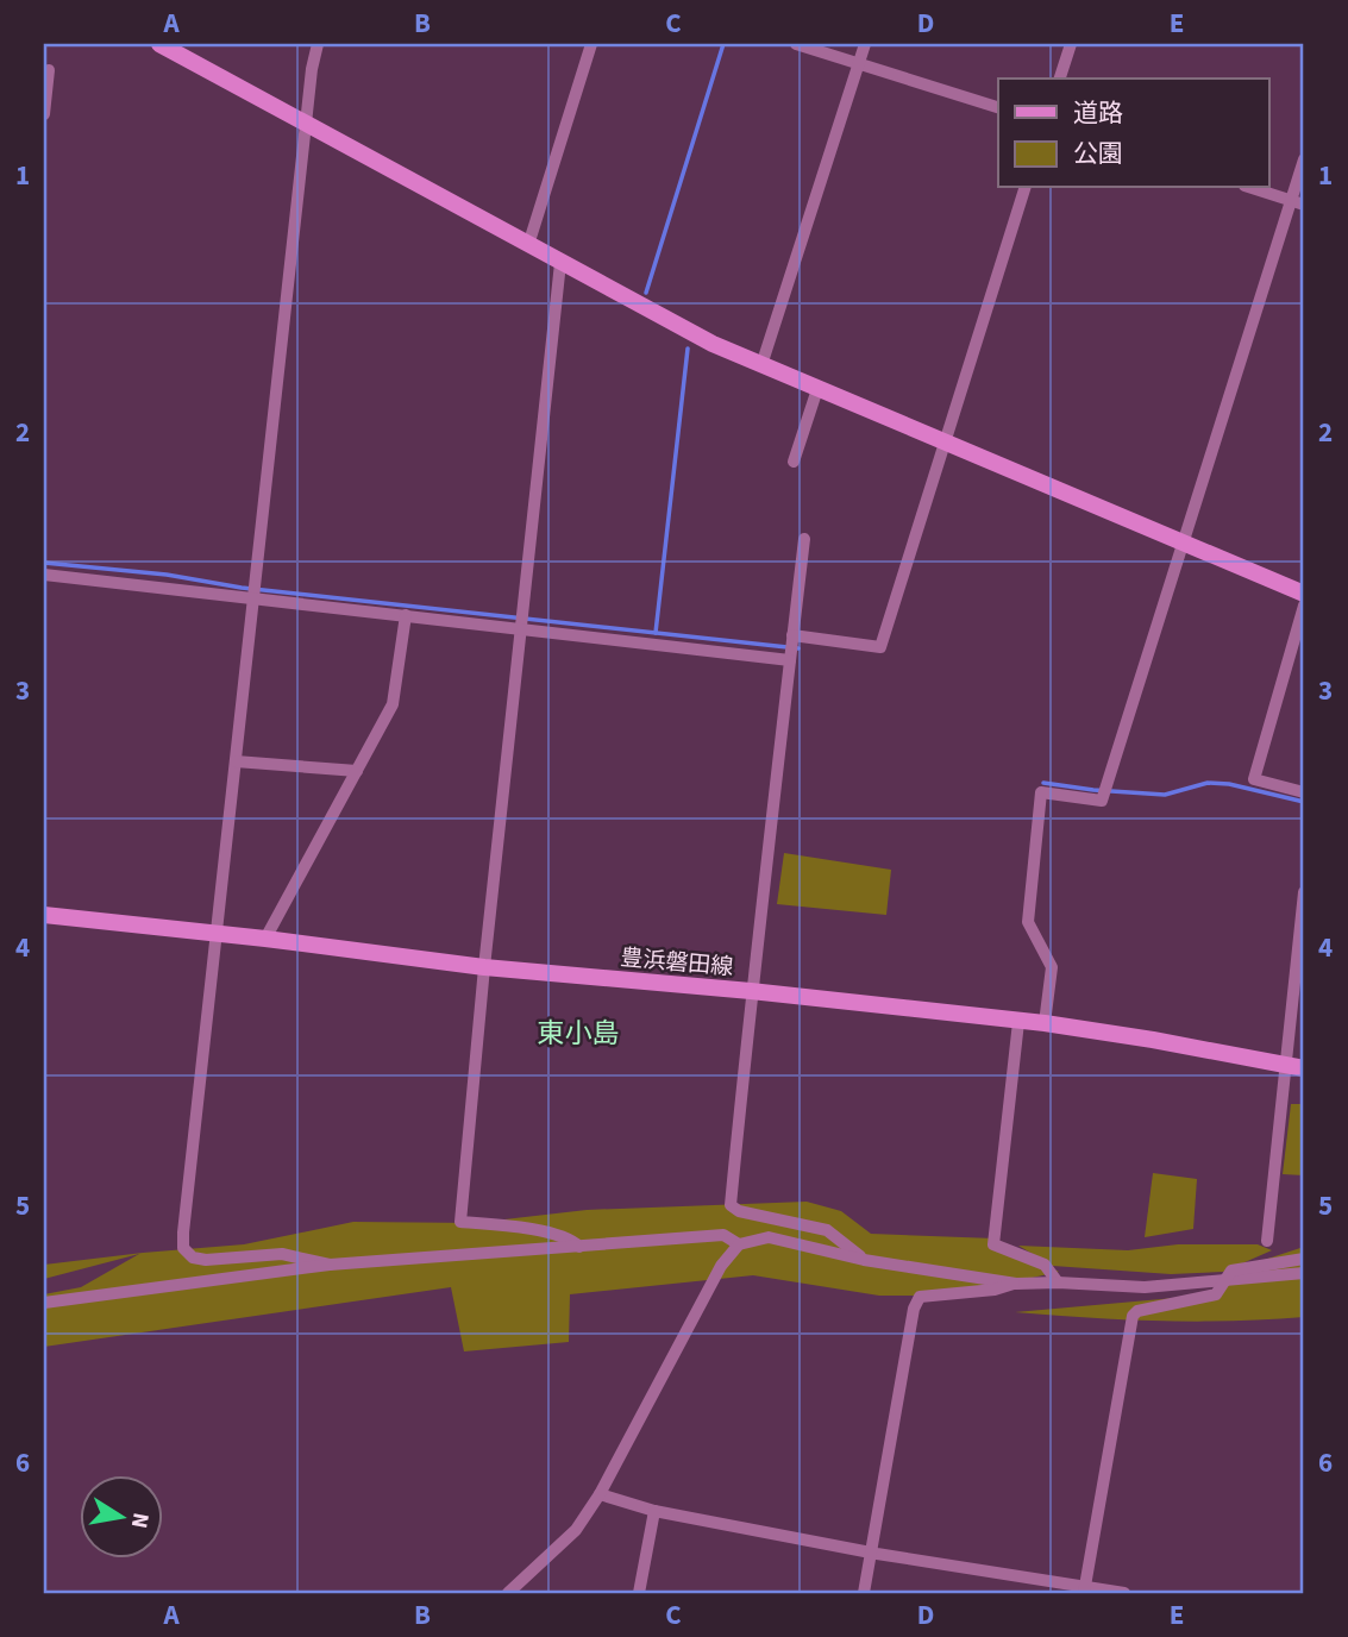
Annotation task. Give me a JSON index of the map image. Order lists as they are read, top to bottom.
{
  "streets": {
    "street": ["豊浜磐田線"]
  },
  "districts": ["東小島"],
  "legend": ["道路", "公園"],
  "north": "right",
  "grid": {
    "columns": [
      "A",
      "B",
      "C",
      "D",
      "E"
    ],
    "rows": [
      "1",
      "2",
      "3",
      "4",
      "5",
      "6"
    ]
  }
}
